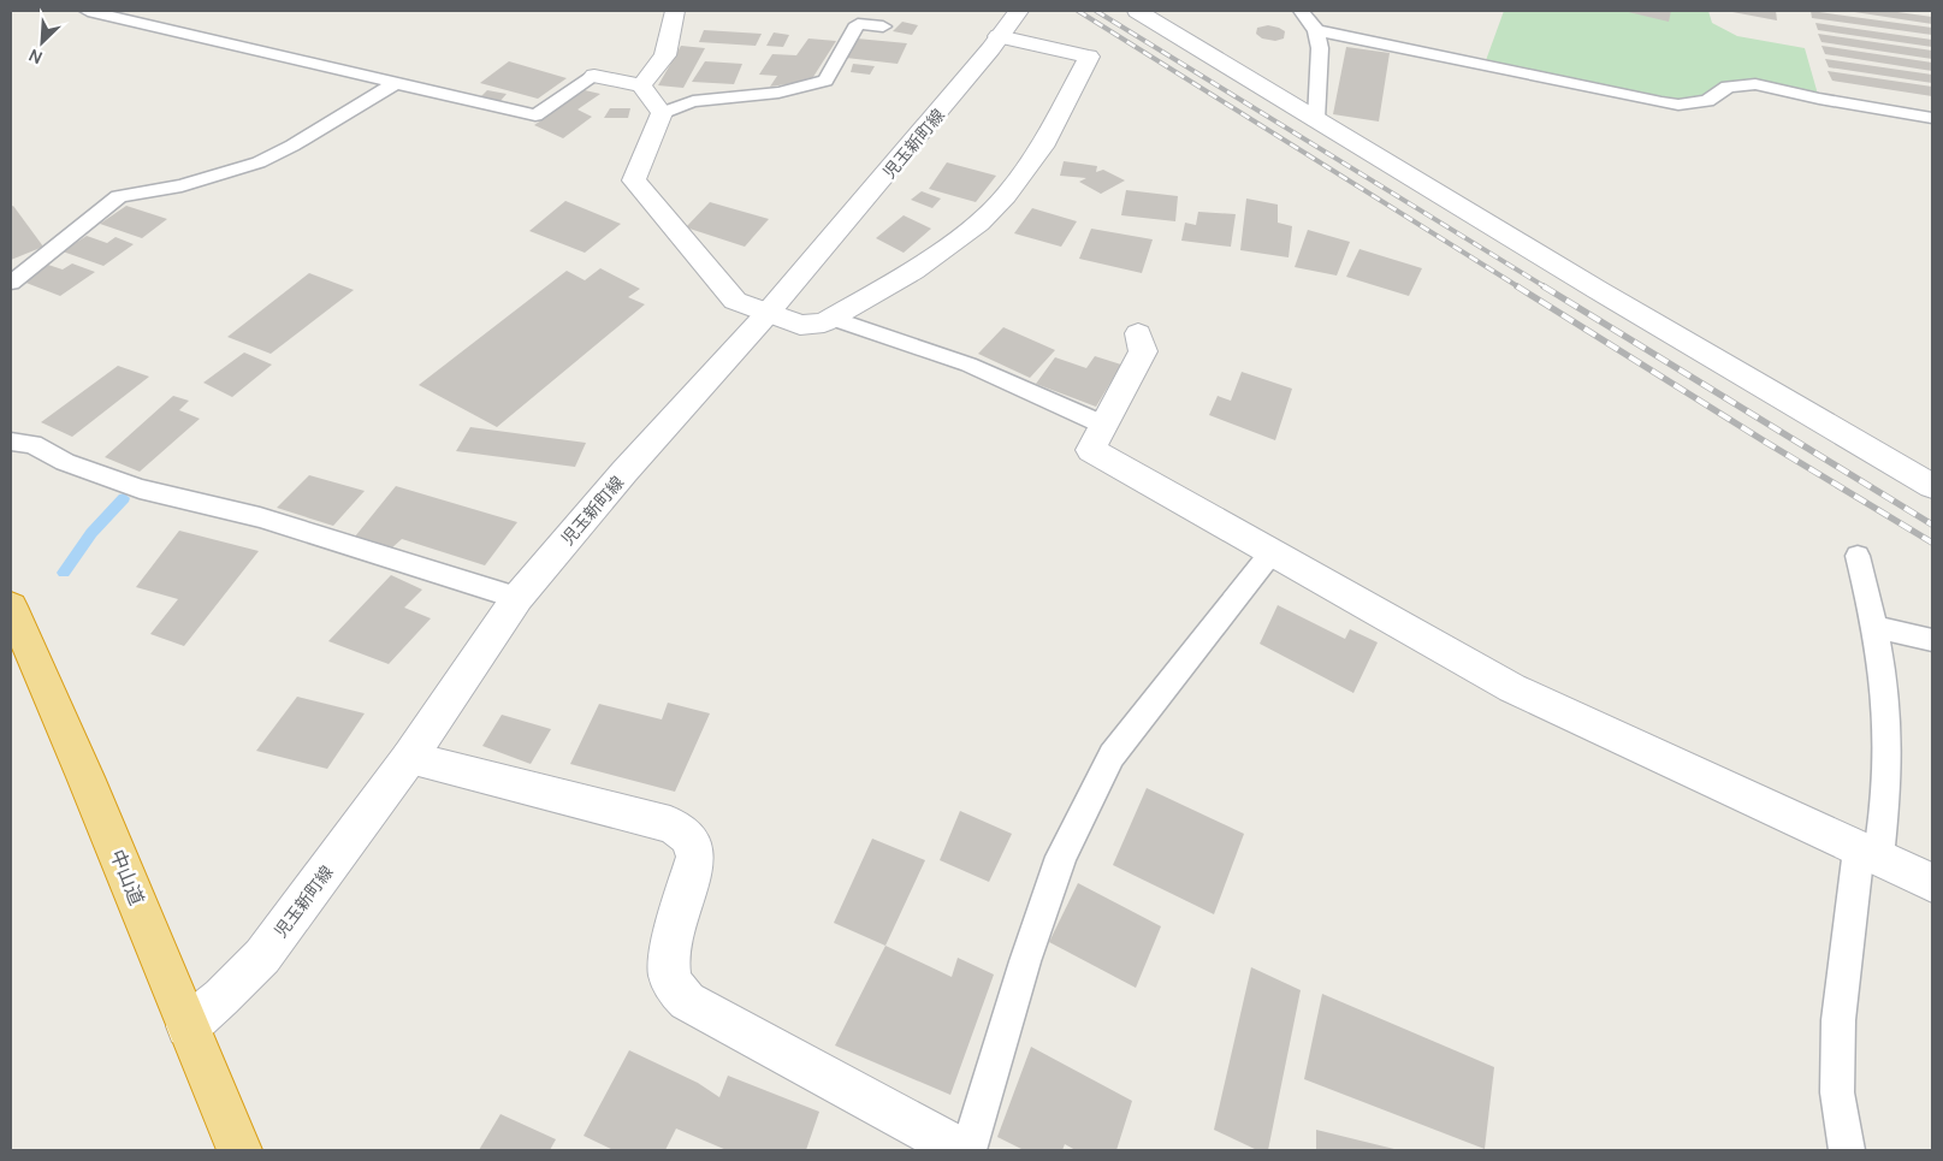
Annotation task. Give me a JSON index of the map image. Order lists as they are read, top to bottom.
{
  "streets": {
    "highway": ["中山道"],
    "street": ["児玉新町線"]
  },
  "crossings": [
    ["児玉新町線", "中山道"]
  ],
  "north": "bottom left"
}
